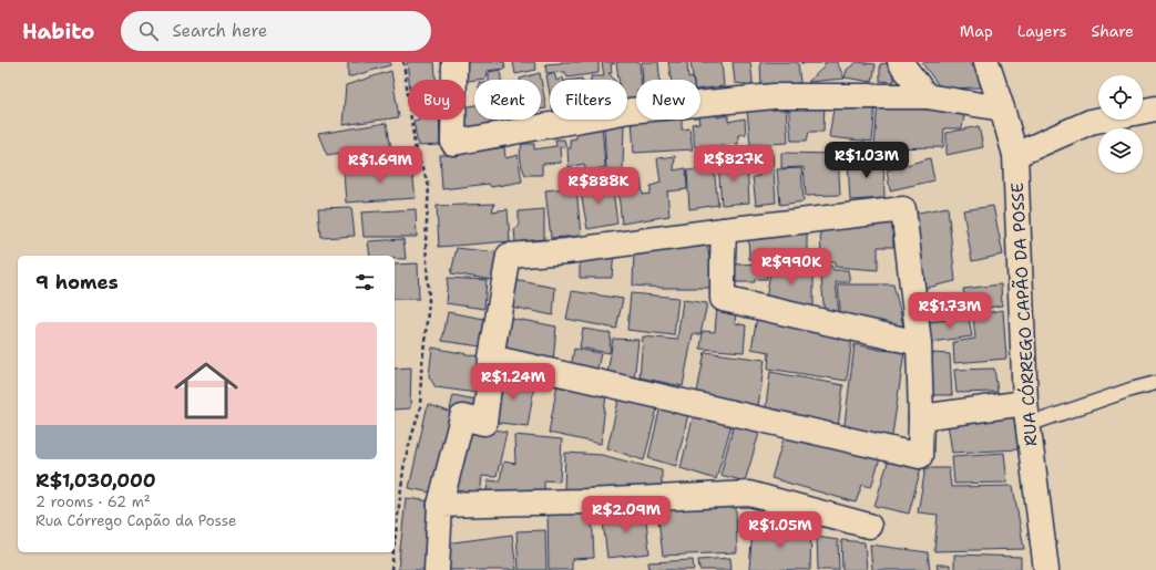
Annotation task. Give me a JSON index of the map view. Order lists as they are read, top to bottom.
{
  "streets": {
    "street": ["RUA CÓRREGO CAPÃO DA POSSE"]
  },
  "page": {
    "header": "Habito",
    "search": "Search here",
    "nav": ["Map", "Layers", "Share"],
    "chip": [
      "Buy",
      "Rent",
      "Filters",
      "New"
    ],
    "price": [
      "R$1.03M",
      "R$827K",
      "R$1.69M",
      "R$888K",
      "R$990K",
      "R$1.73M",
      "R$1.24M",
      "R$2.09M",
      "R$1.05M"
    ],
    "heading": "9 homes",
    "list": [
      {
        "name": "R$1,030,000",
        "note": "2 rooms · 62 m² · Rua Córrego Capão da Posse"
      }
    ]
  }
}
